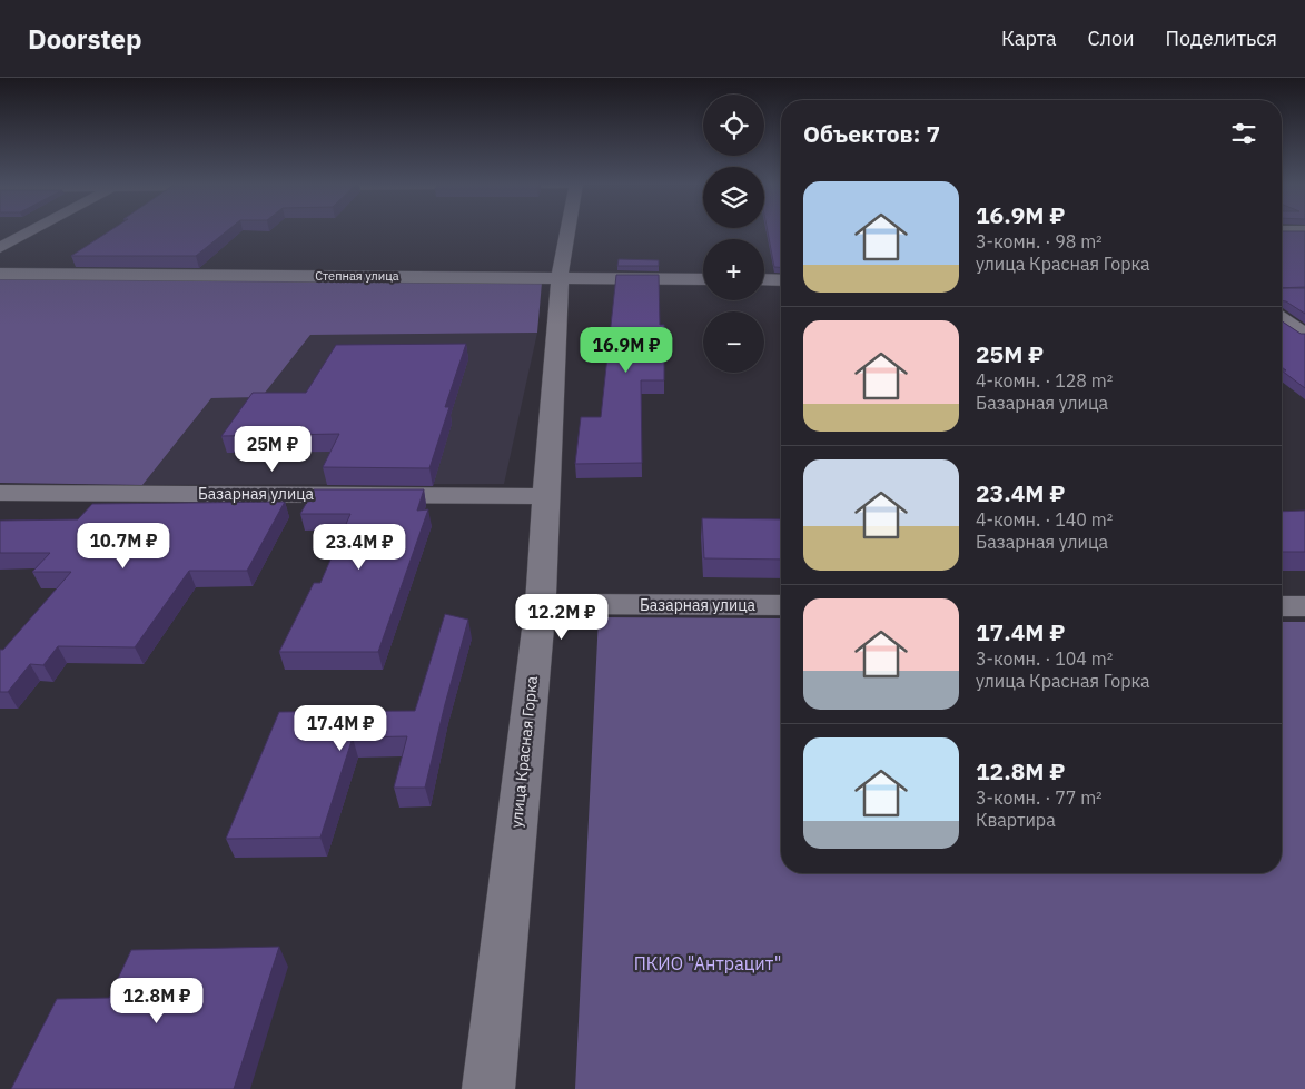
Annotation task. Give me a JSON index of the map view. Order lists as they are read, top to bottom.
{
  "streets": {
    "street": ["Степная улица", "Базарная улица", "улица Красная Горка"]
  },
  "crossings": [
    ["Степная улица", "улица Красная Горка"],
    ["Базарная улица", "улица Красная Горка"]
  ],
  "parks": ["ПКИО \"Антрацит\""],
  "page": {
    "header": "Doorstep",
    "nav": ["Карта", "Слои", "Поделиться"],
    "map_buttons": ["+", "−"],
    "heading": "Объектов: 7",
    "list": [
      {
        "name": "16.9M ₽",
        "note": "3-комн. · 98 m² · улица Красная Горка"
      },
      {
        "name": "25M ₽",
        "note": "4-комн. · 128 m² · Базарная улица"
      },
      {
        "name": "23.4M ₽",
        "note": "4-комн. · 140 m² · Базарная улица"
      },
      {
        "name": "17.4M ₽",
        "note": "3-комн. · 104 m² · улица Красная Горка"
      },
      {
        "name": "12.8M ₽",
        "note": "3-комн. · 77 m² · Квартира"
      }
    ],
    "price": [
      "16.9M ₽",
      "25M ₽",
      "10.7M ₽",
      "23.4M ₽",
      "12.2M ₽",
      "17.4M ₽",
      "12.8M ₽"
    ]
  }
}
